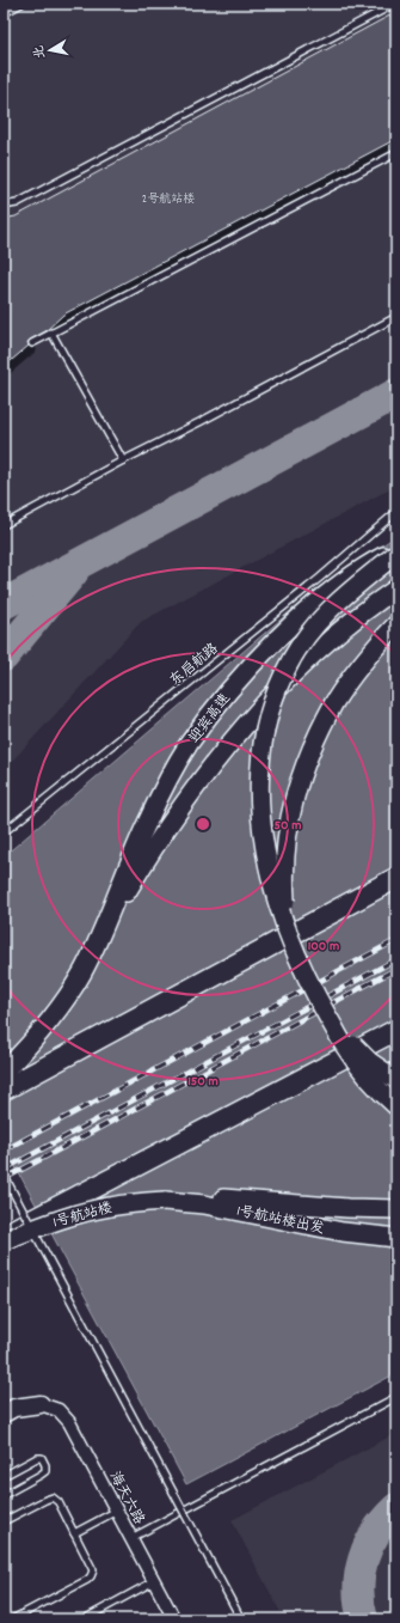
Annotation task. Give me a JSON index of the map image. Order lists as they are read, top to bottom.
{
  "streets": {
    "main road": ["迎宾高速", "1号航站楼", "1号航站楼出发"],
    "street": ["海天六路"],
    "lane": ["东启航路"]
  },
  "crossings": [
    ["1号航站楼", "1号航站楼出发"]
  ],
  "house_numbers": ["2号航站楼"],
  "north": "left",
  "rings": ["50 m", "100 m", "150 m"]
}
